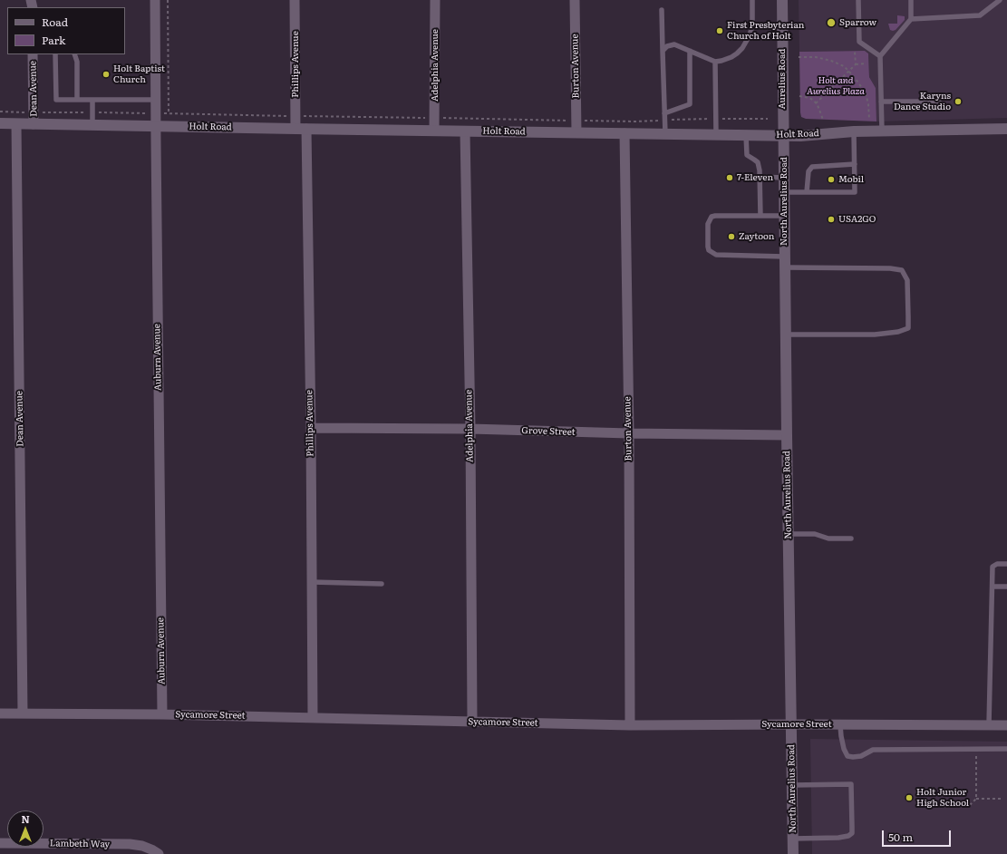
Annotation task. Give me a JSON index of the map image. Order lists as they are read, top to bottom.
{
  "streets": {
    "main road": ["Aurelius Road", "Holt Road", "North Aurelius Road"],
    "street": [
      "Phillips Avenue",
      "Adelphia Avenue",
      "Burton Avenue",
      "Dean Avenue",
      "Auburn Avenue",
      "Grove Street",
      "Sycamore Street",
      "Lambeth Way"
    ]
  },
  "crossings": [
    ["Phillips Avenue", "Holt Road"],
    ["Phillips Avenue", "Grove Street"],
    ["Phillips Avenue", "Sycamore Street"],
    ["Adelphia Avenue", "Holt Road"],
    ["Adelphia Avenue", "Grove Street"],
    ["Adelphia Avenue", "Sycamore Street"],
    ["Burton Avenue", "Holt Road"],
    ["Burton Avenue", "Grove Street"],
    ["Burton Avenue", "Sycamore Street"],
    ["Aurelius Road", "Holt Road"],
    ["Aurelius Road", "North Aurelius Road"],
    ["Dean Avenue", "Holt Road"],
    ["Dean Avenue", "Sycamore Street"],
    ["Holt Road", "North Aurelius Road"],
    ["Holt Road", "Auburn Avenue"],
    ["North Aurelius Road", "Grove Street"],
    ["North Aurelius Road", "Sycamore Street"],
    ["Auburn Avenue", "Sycamore Street"]
  ],
  "parks": ["Holt and Aurelius Plaza"],
  "places": [
    "Sparrow",
    "First Presbyterian Church of Holt",
    "Holt Baptist Church",
    "Karyns Dance Studio",
    "7-Eleven",
    "Mobil",
    "USA2GO",
    "Zaytoon",
    "Holt Junior High School"
  ],
  "legend": ["Road", "Park"],
  "scale_bar": "50 m",
  "north": "top"
}
